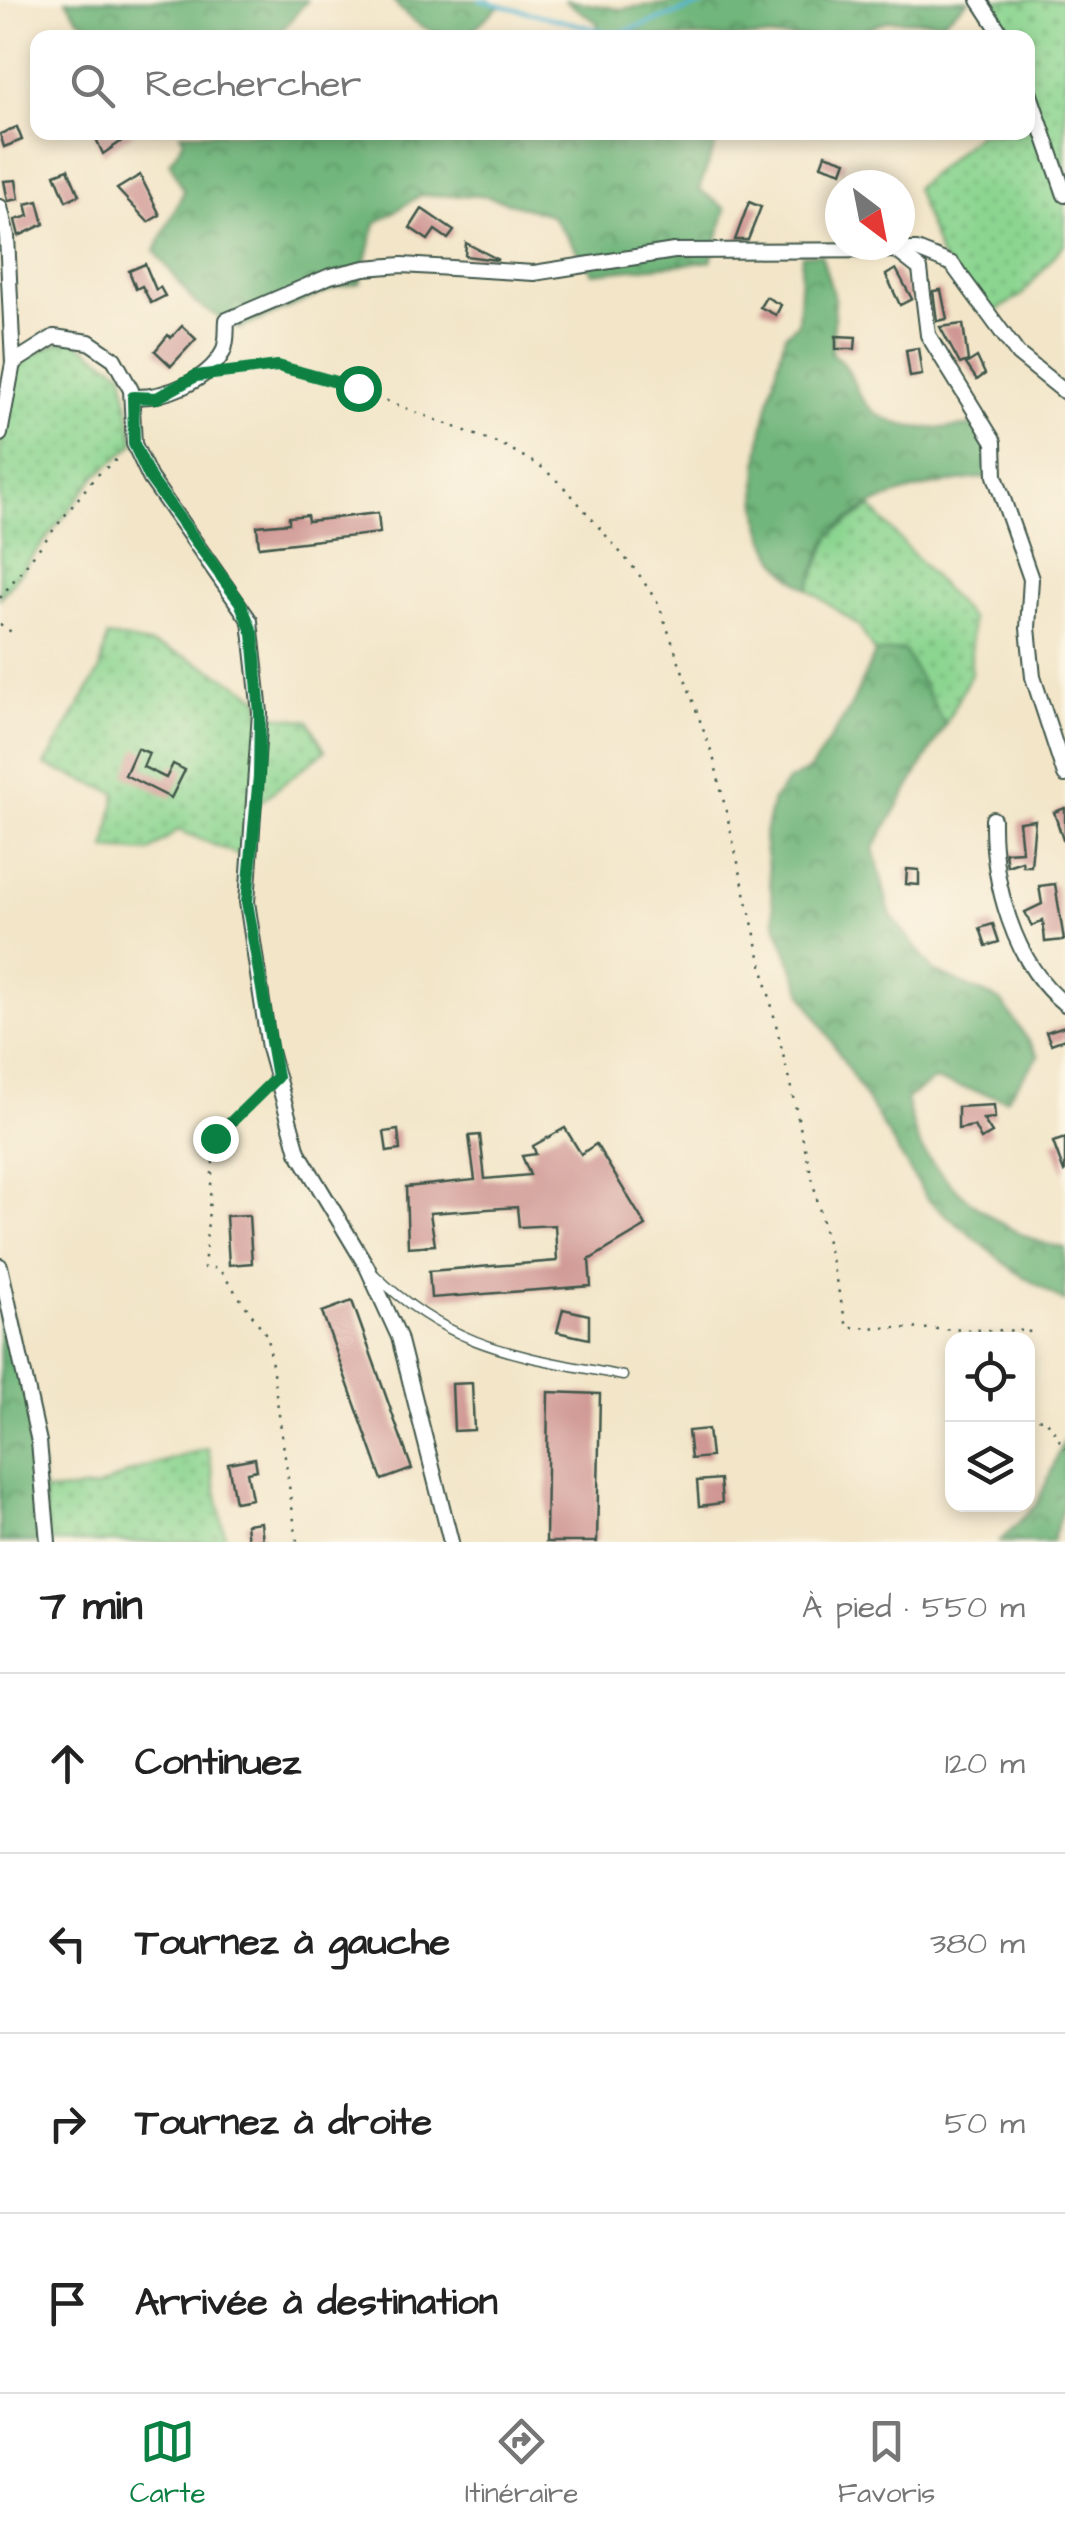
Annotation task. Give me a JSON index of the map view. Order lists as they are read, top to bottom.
{
  "north": "bottom right",
  "page": {
    "search": "Rechercher",
    "heading": ["7 min", "À pied · 550 m"],
    "list": [
      ["Continuez", "120 m"],
      ["Tournez à gauche", "380 m"],
      ["Tournez à droite", "50 m"],
      "Arrivée à destination"
    ],
    "nav": ["Carte", "Itinéraire", "Favoris"]
  }
}
